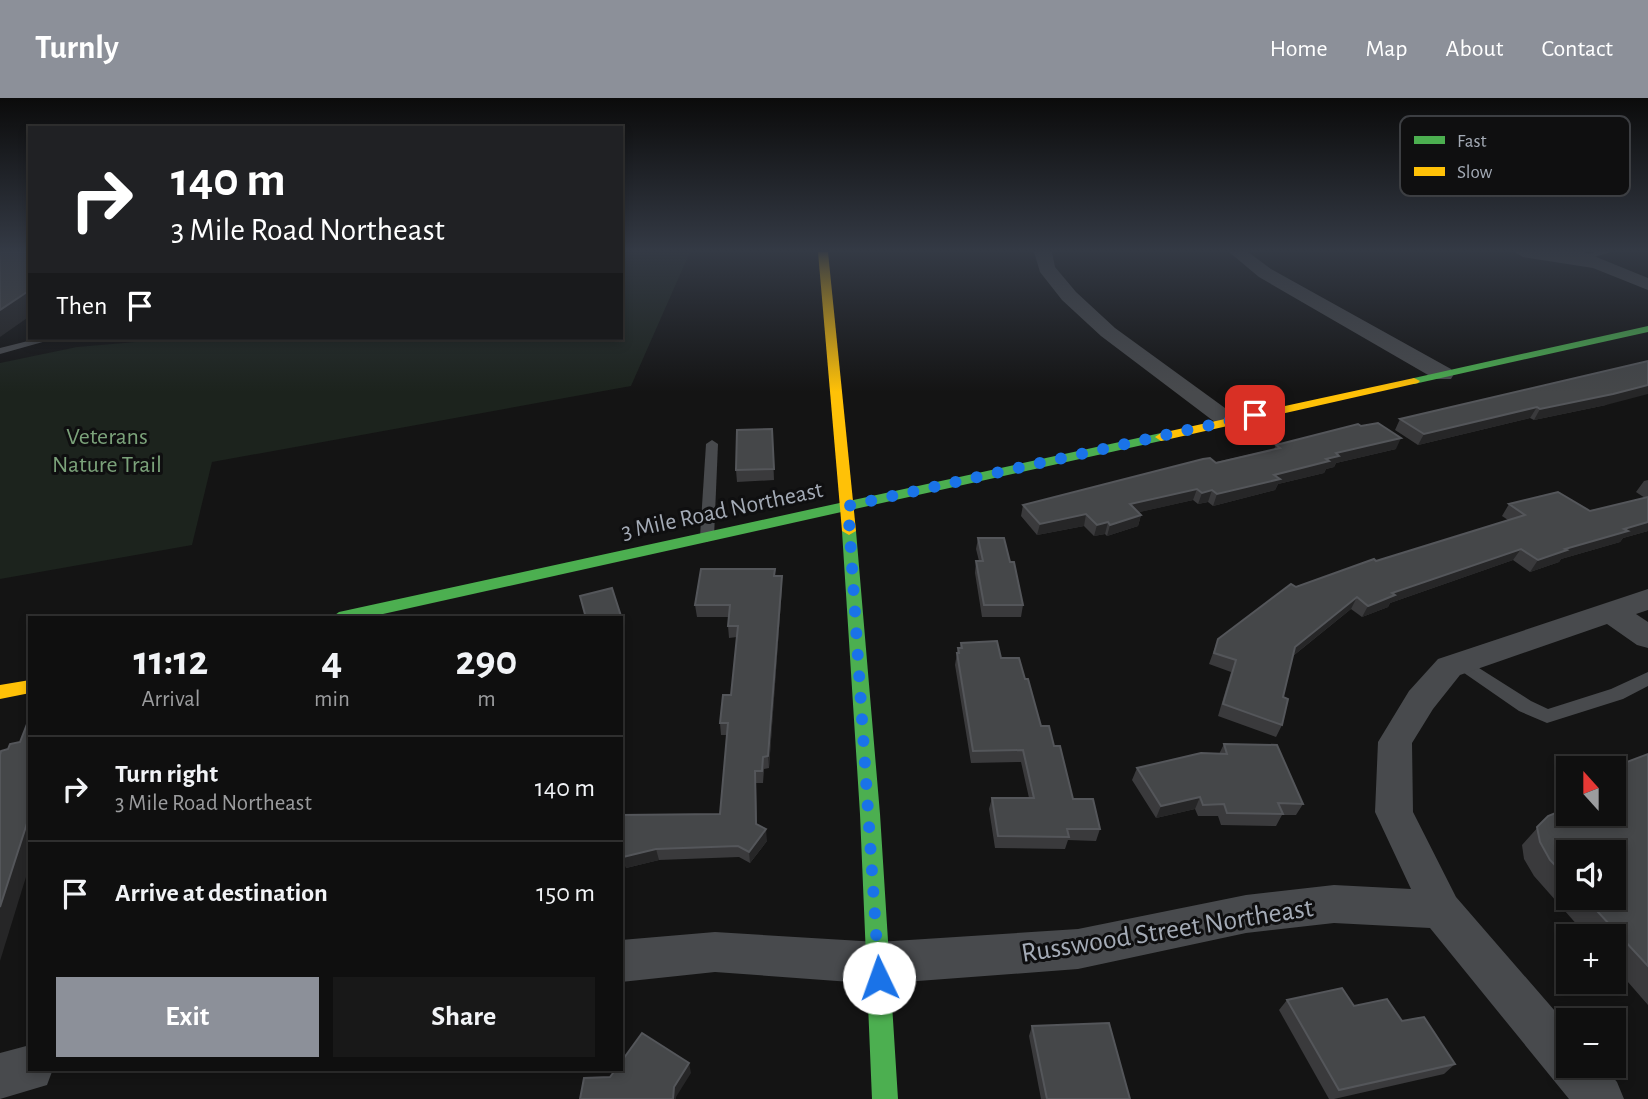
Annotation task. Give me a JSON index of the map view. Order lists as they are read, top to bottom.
{
  "streets": {
    "main road": ["3 Mile Road Northeast"],
    "street": ["Russwood Street Northeast"]
  },
  "parks": ["Veterans Nature Trail"],
  "legend": ["Fast", "Slow"],
  "north": "top",
  "page": {
    "header": "Turnly",
    "nav": [
      "Home",
      "Map",
      "About",
      "Contact"
    ],
    "turn": ["140 m", "3 Mile Road Northeast"],
    "then": "Then",
    "eta": [
      "11:12",
      "Arrival",
      "4",
      "min",
      "290",
      "m"
    ],
    "list": [
      {
        "name": "Turn right",
        "note": "3 Mile Road Northeast",
        "value": "140 m"
      },
      {
        "name": "Arrive at destination",
        "value": "150 m"
      }
    ],
    "map_buttons": ["+", "−"],
    "buttons": ["Exit", "Share"]
  }
}
